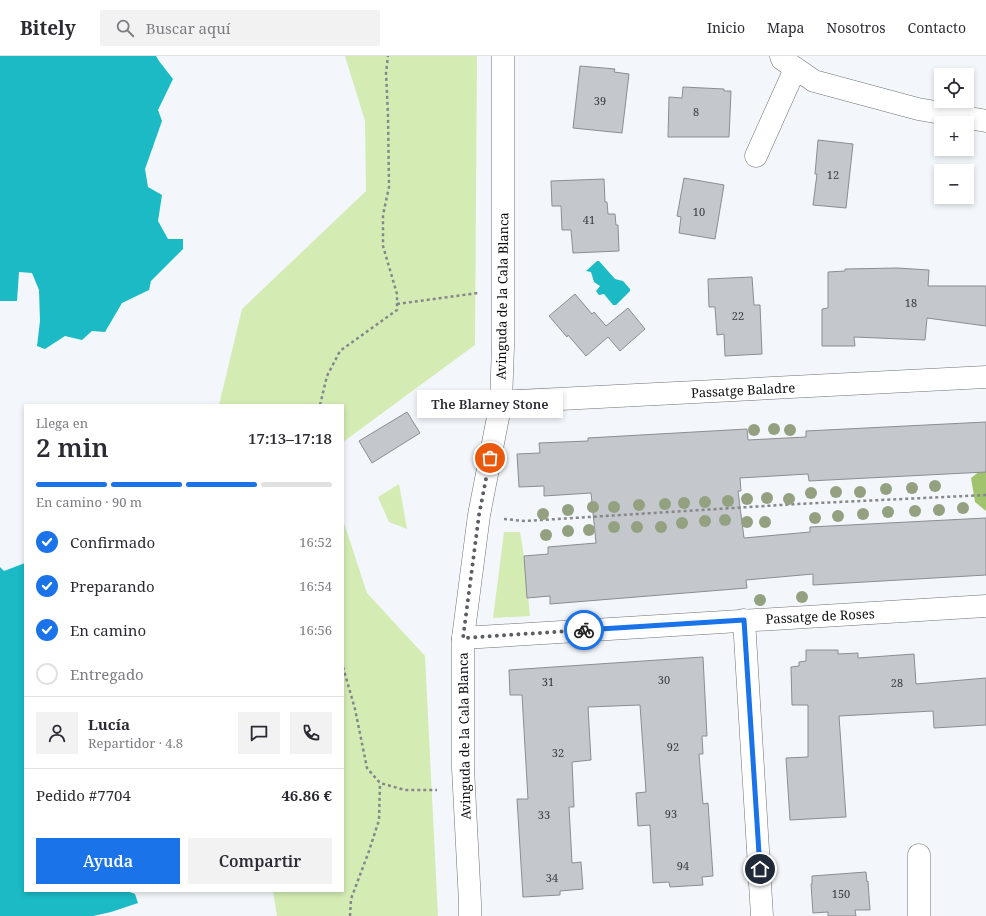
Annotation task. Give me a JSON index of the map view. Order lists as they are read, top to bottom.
{
  "streets": {
    "street": ["Avinguda de la Cala Blanca", "Passatge Baladre", "Passatge de Roses"]
  },
  "crossings": [
    ["Avinguda de la Cala Blanca", "Passatge Baladre"],
    ["Avinguda de la Cala Blanca", "Passatge de Roses"]
  ],
  "places": ["The Blarney Stone"],
  "house_numbers": [
    "39",
    "8",
    "12",
    "10",
    "41",
    "18",
    "22",
    "30",
    "31",
    "28",
    "92",
    "32",
    "93",
    "33",
    "94",
    "34",
    "150"
  ],
  "page": {
    "header": "Bitely",
    "search": "Buscar aquí",
    "nav": [
      "Inicio",
      "Mapa",
      "Nosotros",
      "Contacto"
    ],
    "map_buttons": ["+", "−"],
    "bubble": "The Blarney Stone",
    "heading": ["2 min", "Llega en", "17:13–17:18"],
    "panel": [
      "Lucía",
      "Repartidor · 4.8",
      "Pedido #7704",
      "46.86 €"
    ],
    "bar": "En camino · 90 m",
    "list": [
      ["Confirmado", "16:52"],
      ["Preparando", "16:54"],
      ["En camino", "16:56"],
      "Entregado"
    ],
    "buttons": ["Ayuda", "Compartir"]
  }
}
